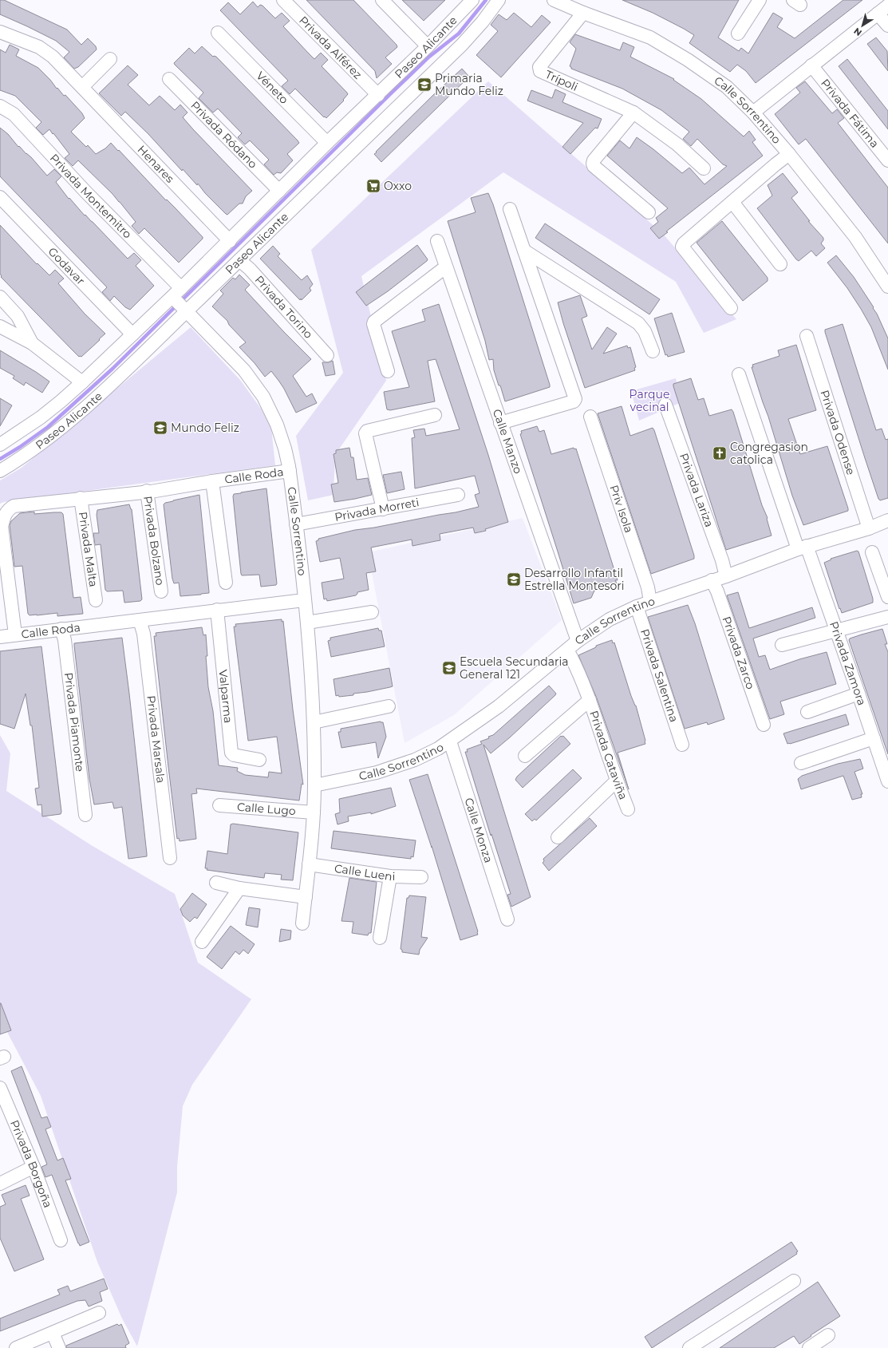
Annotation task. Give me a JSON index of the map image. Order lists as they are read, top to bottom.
{
  "streets": {
    "street": [
      "Privada Alférez",
      "Paseo Alicante",
      "Trípoli",
      "Véneto",
      "Calle Sorrentino",
      "Privada Fátima",
      "Privada Ródano",
      "Henares",
      "Privada Montemitro",
      "Godavar",
      "Privada Torino",
      "Privada Odense",
      "Calle Manzo",
      "Calle Roda",
      "Privada Lariza",
      "Priv Isola",
      "Privada Morreti",
      "Privada Bolzano",
      "Privada Malta",
      "Privada Zarco",
      "Privada Zamora",
      "Privada Salentina",
      "Valparma",
      "Privada Piamonte",
      "Privada Marsala",
      "Privada Cataviña",
      "Calle Lugo",
      "Calle Monza",
      "Calle Lueni",
      "Privada Borgoña"
    ]
  },
  "crossings": [
    ["Privada Alférez", "Paseo Alicante"],
    ["Paseo Alicante", "Véneto"],
    ["Paseo Alicante", "Calle Sorrentino"],
    ["Paseo Alicante", "Privada Ródano"],
    ["Paseo Alicante", "Henares"],
    ["Paseo Alicante", "Privada Montemitro"],
    ["Paseo Alicante", "Godavar"],
    ["Paseo Alicante", "Privada Torino"],
    ["Trípoli", "Calle Sorrentino"],
    ["Calle Sorrentino", "Privada Montemitro"],
    ["Calle Sorrentino", "Privada Odense"],
    ["Calle Sorrentino", "Calle Manzo"],
    ["Calle Sorrentino", "Calle Roda"],
    ["Calle Sorrentino", "Privada Lariza"],
    ["Calle Sorrentino", "Priv Isola"],
    ["Calle Sorrentino", "Privada Morreti"],
    ["Calle Sorrentino", "Privada Zarco"],
    ["Calle Sorrentino", "Privada Zamora"],
    ["Calle Sorrentino", "Privada Salentina"],
    ["Calle Sorrentino", "Privada Cataviña"],
    ["Calle Sorrentino", "Calle Lugo"],
    ["Calle Sorrentino", "Calle Monza"],
    ["Calle Sorrentino", "Calle Lueni"],
    ["Calle Roda", "Privada Bolzano"],
    ["Calle Roda", "Privada Malta"],
    ["Calle Roda", "Valparma"],
    ["Calle Roda", "Privada Piamonte"],
    ["Calle Roda", "Privada Marsala"]
  ],
  "parks": ["Parque vecinal"],
  "places": {
    "school or university": [
      "Primaria Mundo Feliz",
      "Mundo Feliz",
      "Desarrollo Infantil Estrella Montesori",
      "Escuela Secundaria General 121"
    ],
    "supermarket": ["Oxxo"],
    "church": ["Congregasion catolica"]
  },
  "north": "bottom left"
}
